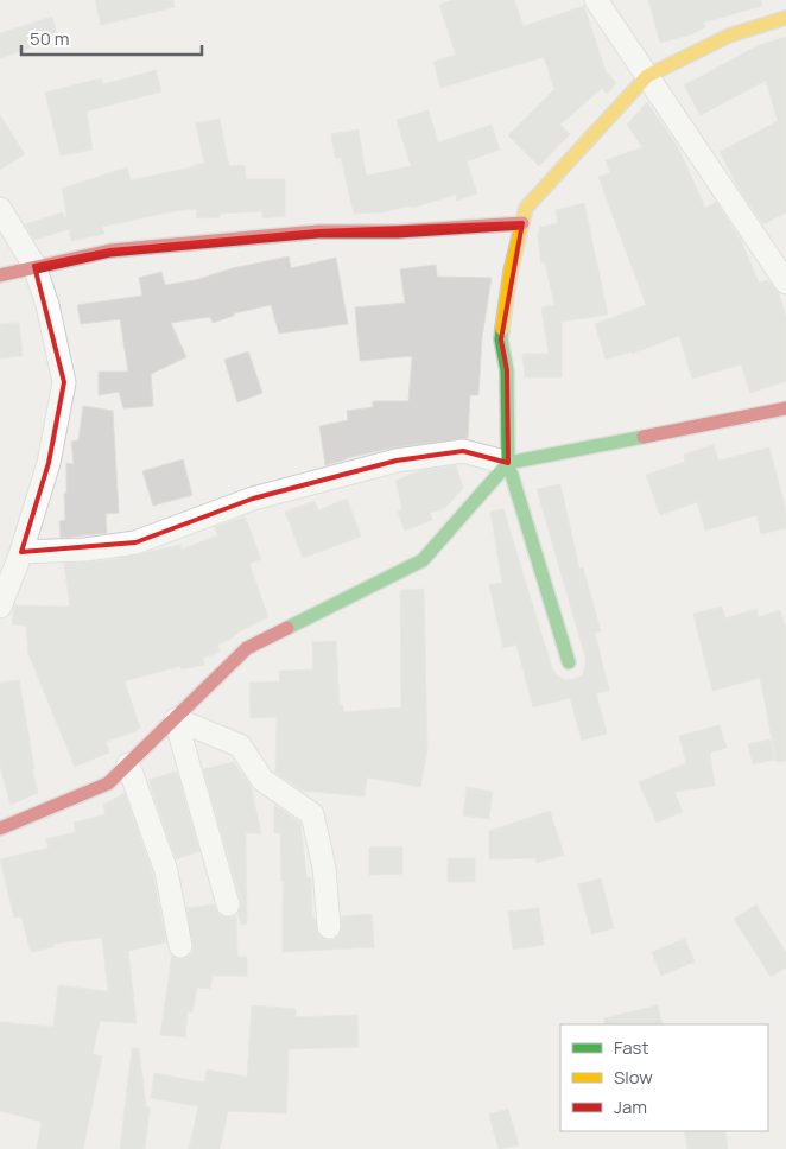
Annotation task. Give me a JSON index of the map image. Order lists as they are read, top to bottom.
{
  "legend": ["Fast", "Slow", "Jam"],
  "scale_bar": "50 m"
}
